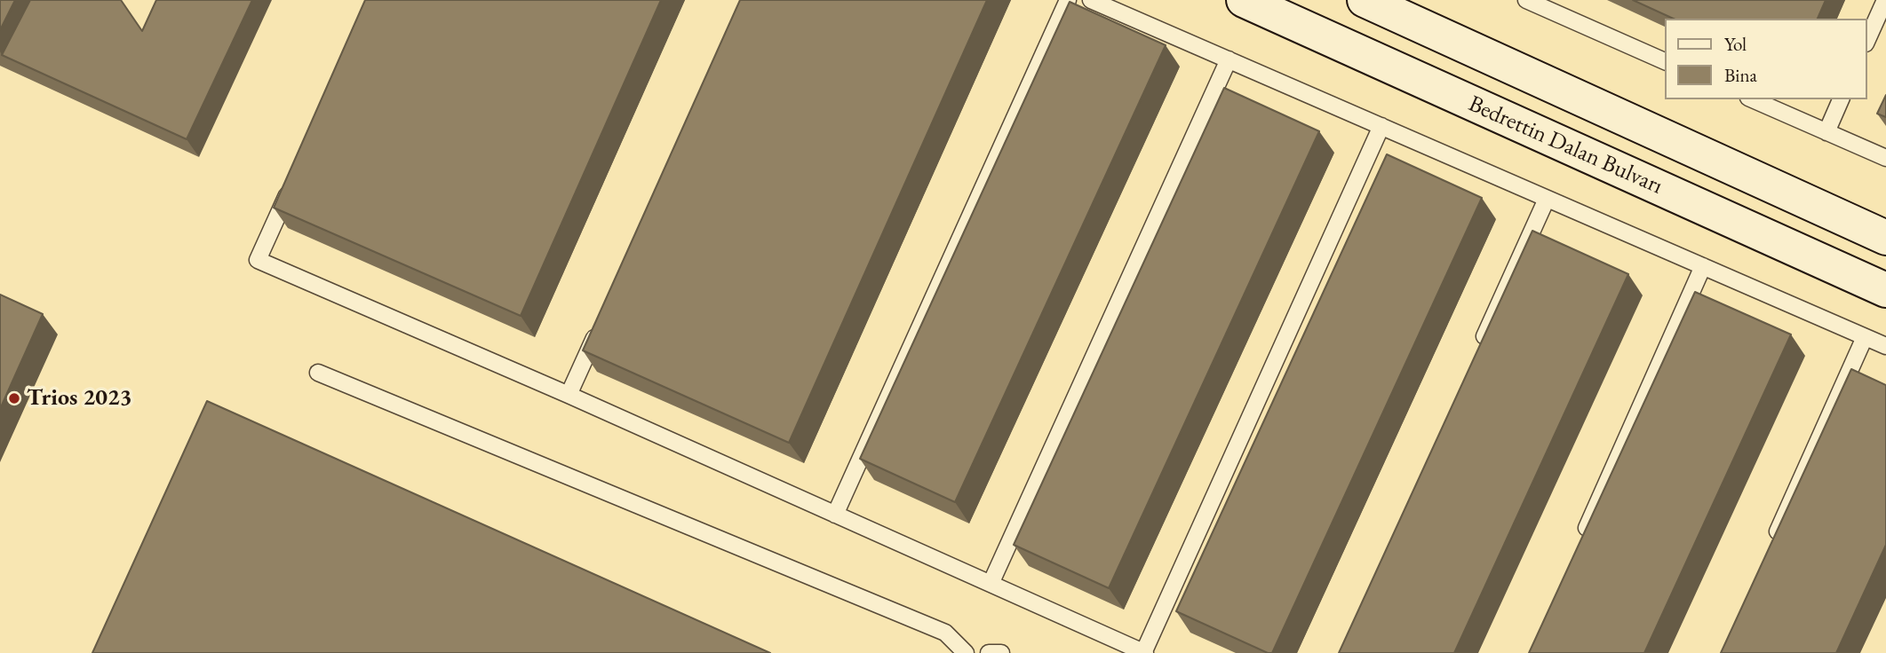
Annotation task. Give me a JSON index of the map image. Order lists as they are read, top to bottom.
{
  "streets": {
    "main road": ["Bedrettin Dalan Bulvarı"]
  },
  "places": ["Trios 2023"],
  "legend": ["Yol", "Bina"]
}
